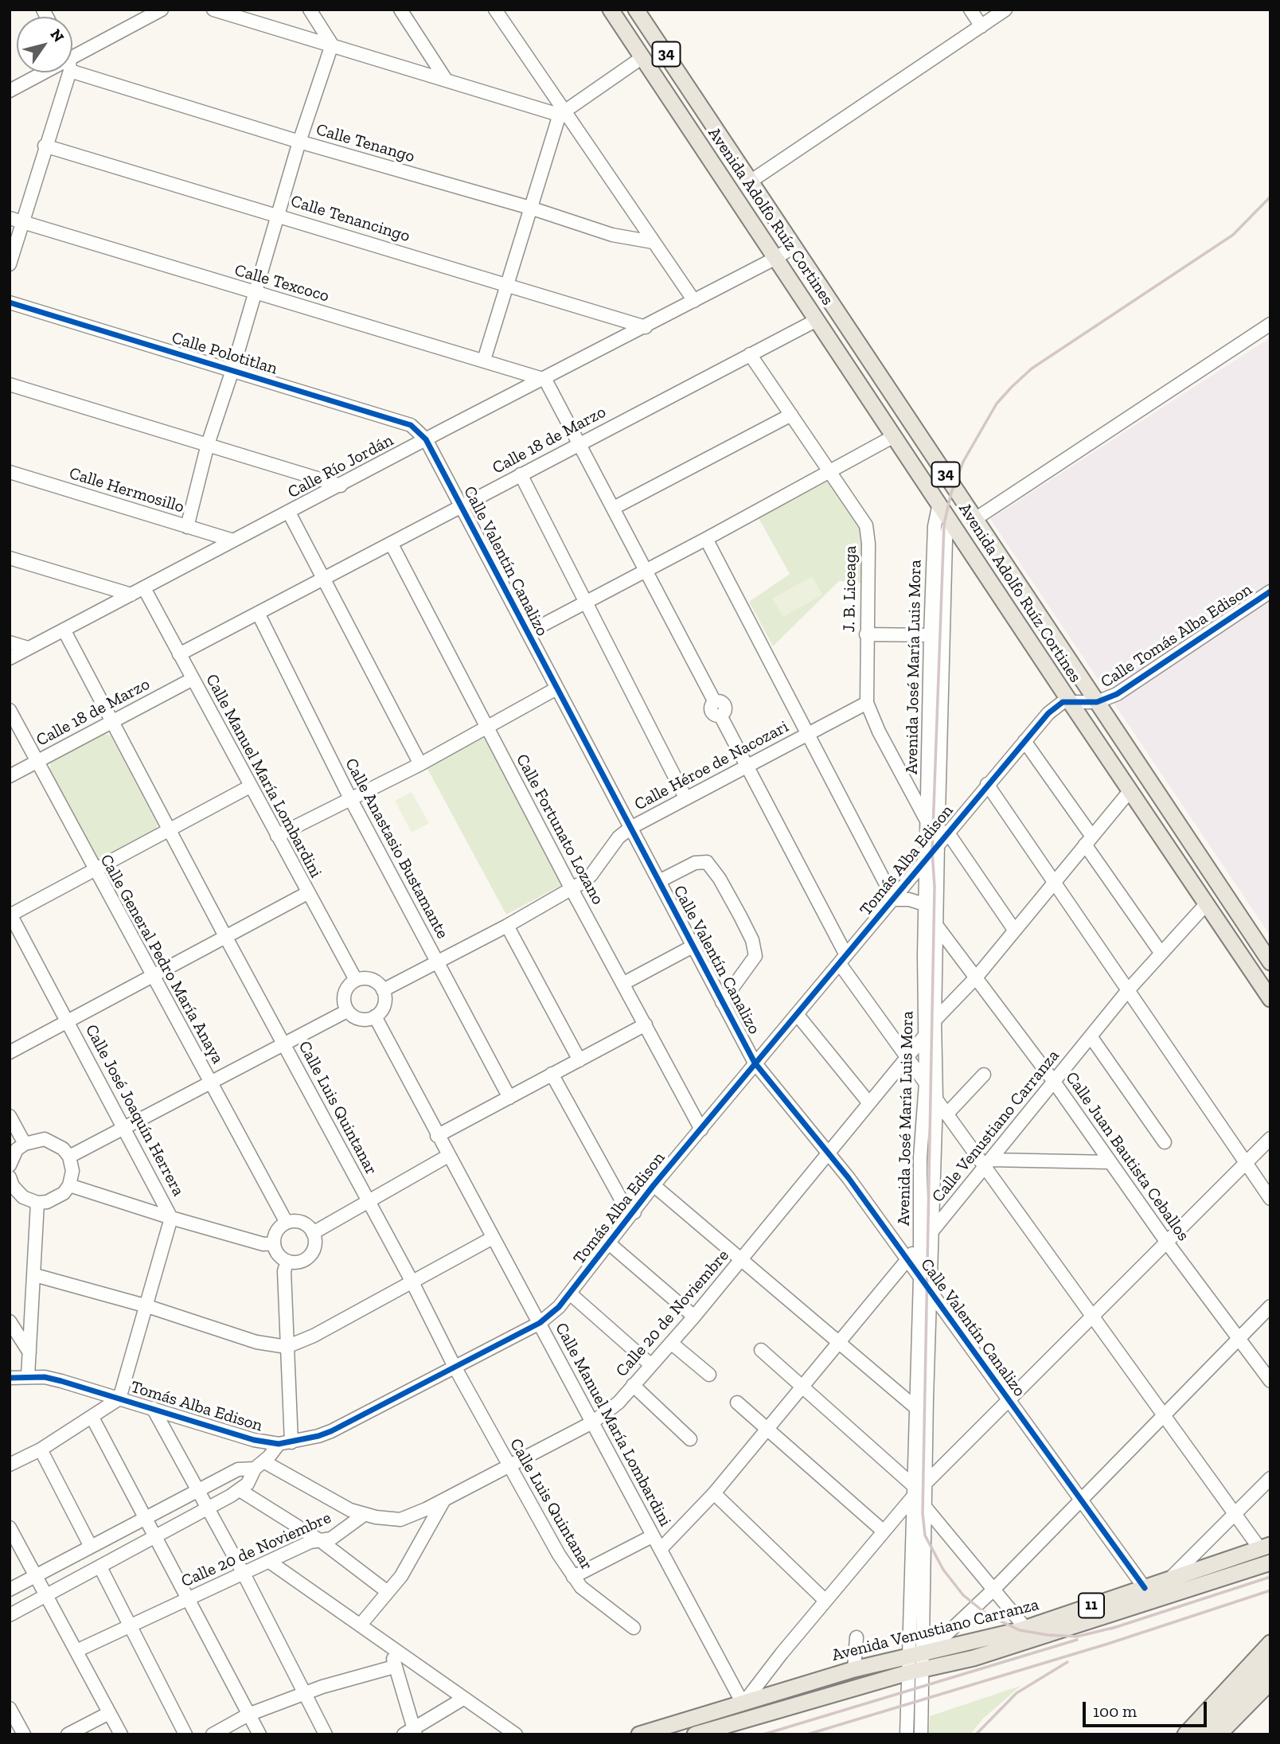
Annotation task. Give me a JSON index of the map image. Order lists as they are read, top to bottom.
{
  "streets": {
    "main road": [
      "34",
      "Avenida Adolfo Ruíz Cortines",
      "11",
      "Avenida Venustiano Carranza"
    ],
    "street": [
      "Calle Tenango",
      "Calle Tenancingo",
      "Calle Texcoco",
      "Calle Polotitlan",
      "Calle 18 de Marzo",
      "Calle Río Jordán",
      "Calle Hermosillo",
      "Calle Valentín Canalizo",
      "J. B. Liceaga",
      "Calle Tomás Alba Edison",
      "Avenida José María Luis Mora",
      "Calle Héroe de Nacozari",
      "Calle Manuel María Lombardini",
      "Calle Fortunato Lozano",
      "Calle Anastasio Bustamante",
      "Tomás Alba Edison",
      "Calle General Pedro María Anaya",
      "Calle Luis Quintanar",
      "Calle José Joaquín Herrera",
      "Calle Venustiano Carranza",
      "Calle Juan Bautista Ceballos",
      "Calle 20 de Noviembre"
    ]
  },
  "crossings": [
    ["Avenida Adolfo Ruíz Cortines", "Calle 18 de Marzo"],
    ["Avenida Adolfo Ruíz Cortines", "Calle Río Jordán"],
    ["Avenida Adolfo Ruíz Cortines", "Calle Tomás Alba Edison"],
    ["Avenida Adolfo Ruíz Cortines", "Avenida José María Luis Mora"],
    ["Avenida Adolfo Ruíz Cortines", "Tomás Alba Edison"],
    ["Avenida Adolfo Ruíz Cortines", "Calle Venustiano Carranza"],
    ["Calle Tenancingo", "Calle Río Jordán"],
    ["Calle Texcoco", "Calle Río Jordán"],
    ["Calle Polotitlan", "Calle Río Jordán"],
    ["Calle Polotitlan", "Calle Valentín Canalizo"],
    ["Calle 18 de Marzo", "Calle Valentín Canalizo"],
    ["Calle 18 de Marzo", "J. B. Liceaga"],
    ["Calle 18 de Marzo", "Calle Manuel María Lombardini"],
    ["Calle 18 de Marzo", "Calle Fortunato Lozano"],
    ["Calle 18 de Marzo", "Calle Anastasio Bustamante"],
    ["Calle 18 de Marzo", "Calle General Pedro María Anaya"],
    ["Calle 18 de Marzo", "Calle Luis Quintanar"],
    ["Calle Río Jordán", "Calle Hermosillo"],
    ["Calle Río Jordán", "Calle Valentín Canalizo"],
    ["Calle Río Jordán", "Calle Manuel María Lombardini"],
    ["Calle Río Jordán", "Calle Luis Quintanar"],
    ["Calle Valentín Canalizo", "Avenida José María Luis Mora"],
    ["Calle Valentín Canalizo", "Calle Héroe de Nacozari"],
    ["Calle Valentín Canalizo", "Tomás Alba Edison"],
    ["Calle Valentín Canalizo", "Calle Venustiano Carranza"],
    ["Calle Valentín Canalizo", "Calle 20 de Noviembre"],
    ["Calle Valentín Canalizo", "Avenida Venustiano Carranza"],
    ["J. B. Liceaga", "Avenida José María Luis Mora"],
    ["J. B. Liceaga", "Calle Héroe de Nacozari"],
    ["J. B. Liceaga", "Tomás Alba Edison"],
    ["Avenida José María Luis Mora", "Tomás Alba Edison"],
    ["Avenida José María Luis Mora", "Calle Venustiano Carranza"],
    ["Avenida José María Luis Mora", "Calle Juan Bautista Ceballos"],
    ["Avenida José María Luis Mora", "Calle 20 de Noviembre"],
    ["Avenida José María Luis Mora", "Avenida Venustiano Carranza"],
    ["Calle Héroe de Nacozari", "Calle Manuel María Lombardini"],
    ["Calle Héroe de Nacozari", "Calle Fortunato Lozano"],
    ["Calle Héroe de Nacozari", "Calle Anastasio Bustamante"],
    ["Calle Manuel María Lombardini", "Tomás Alba Edison"],
    ["Calle Manuel María Lombardini", "Calle Venustiano Carranza"],
    ["Calle Manuel María Lombardini", "Calle 20 de Noviembre"],
    ["Calle Manuel María Lombardini", "Avenida Venustiano Carranza"],
    ["Calle Fortunato Lozano", "Tomás Alba Edison"],
    ["Tomás Alba Edison", "Calle Luis Quintanar"],
    ["Tomás Alba Edison", "Calle José Joaquín Herrera"],
    ["Calle Luis Quintanar", "Calle 20 de Noviembre"],
    ["Calle Venustiano Carranza", "Calle Juan Bautista Ceballos"]
  ],
  "scale_bar": "100 m",
  "north": "top right"
}
